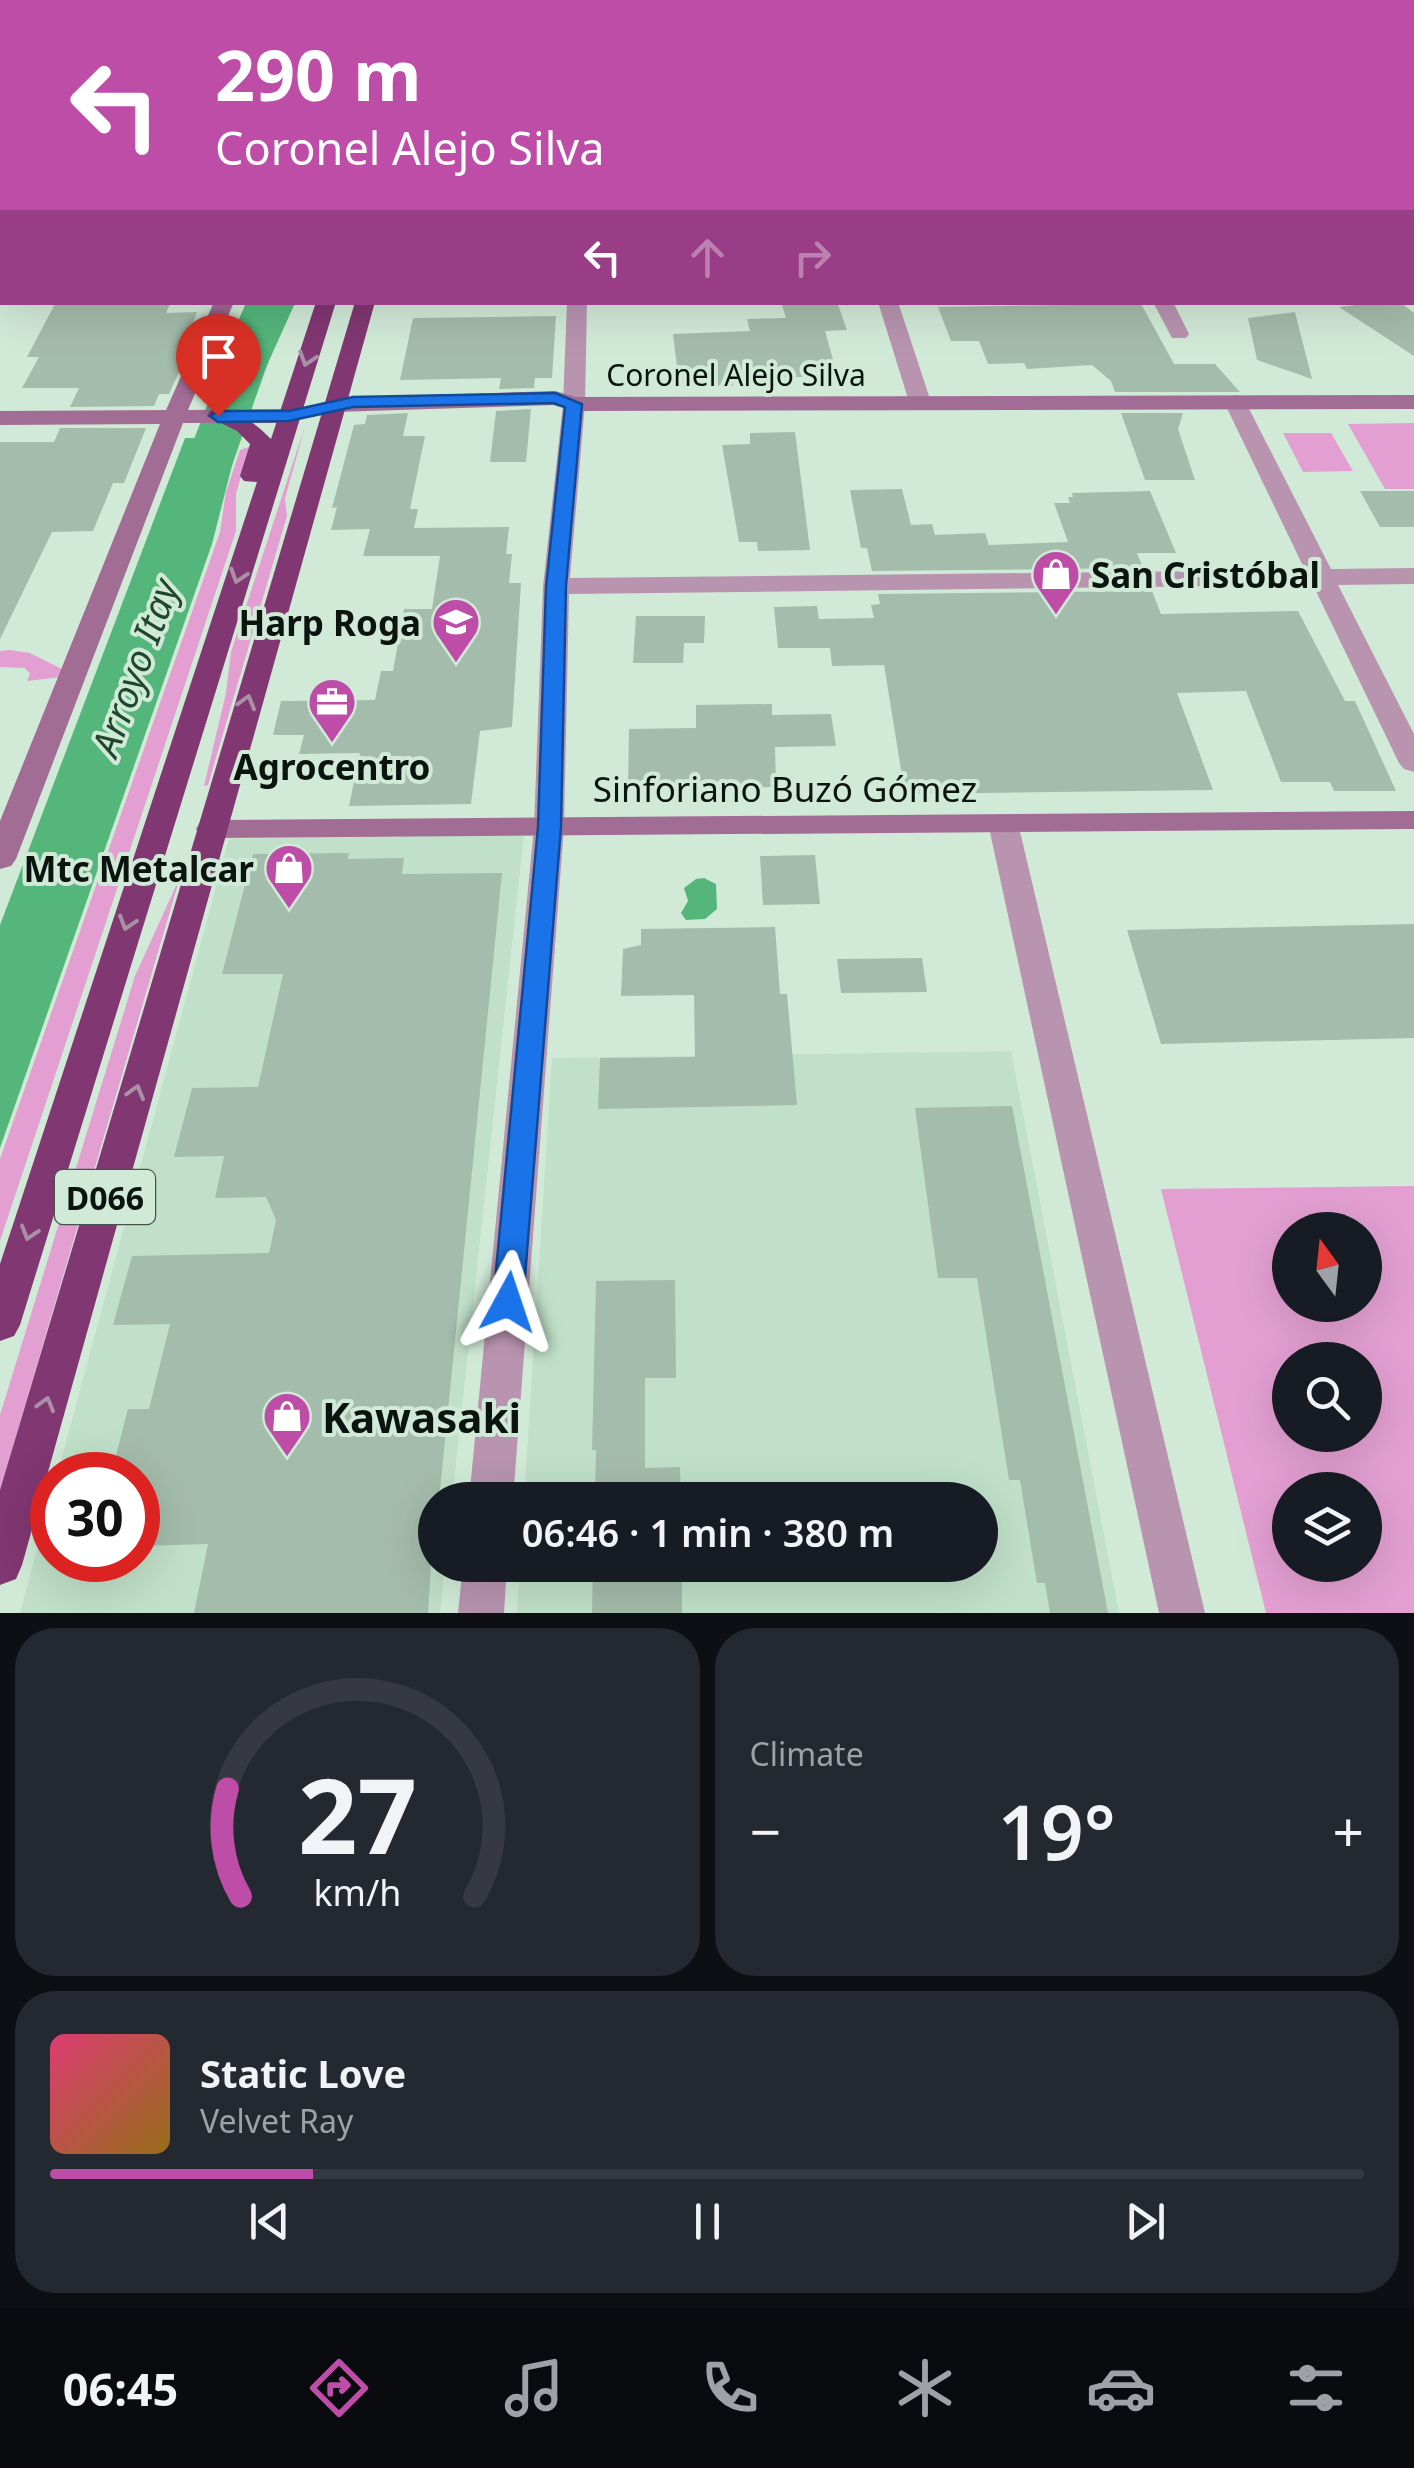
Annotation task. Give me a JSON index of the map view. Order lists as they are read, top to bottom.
{
  "streets": {
    "highway": ["Coronel Alejo Silva", "D066"],
    "main road": ["Sinforiano Buzó Gómez"]
  },
  "crossings": [
    ["Coronel Alejo Silva", "D066"],
    ["Sinforiano Buzó Gómez", "D066"]
  ],
  "water": ["Arroyo Itay"],
  "places": {
    "shop": ["San Cristóbal", "Mtc Metalcar", "Kawasaki"],
    "school or university": ["Harp Roga"],
    "office": ["Agrocentro"]
  },
  "north": "top",
  "page": {
    "turn": ["290 m", "Coronel Alejo Silva"],
    "limit": "30",
    "trip": "06:46 · 1 min · 380 m",
    "tile": "Climate",
    "heat": ["−", "19°", "+"],
    "song": ["Static Love", "Velvet Ray"],
    "tabs": "06:45",
    "gauge": ["27", "km/h"]
  }
}
